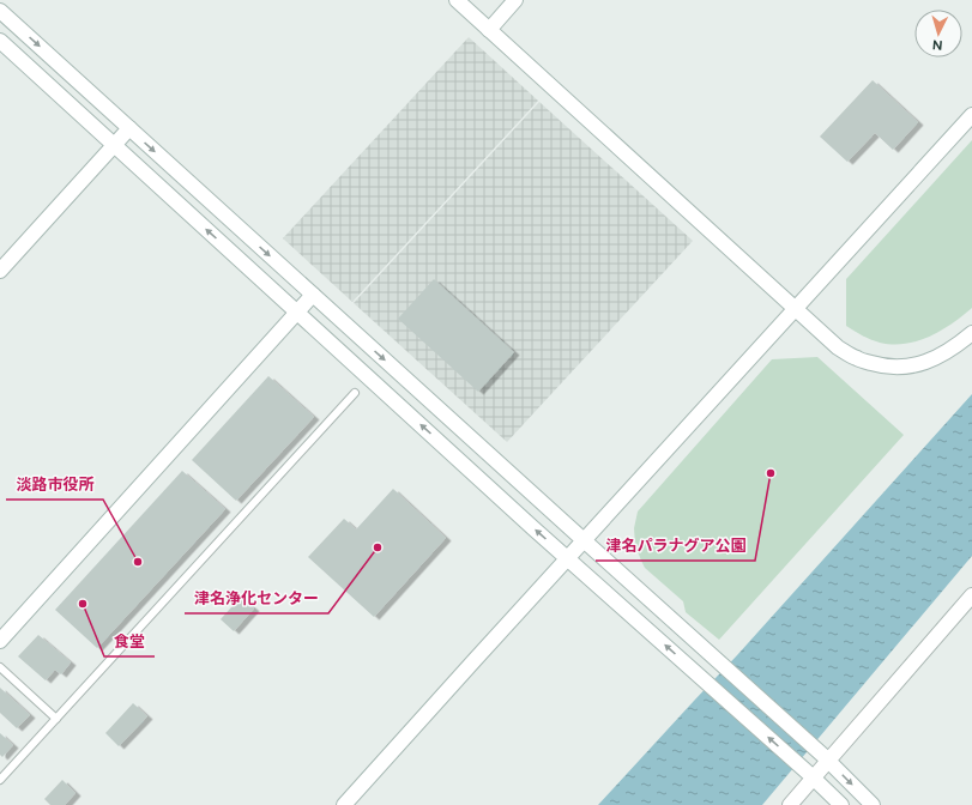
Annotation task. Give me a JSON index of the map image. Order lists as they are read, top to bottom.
{
  "places": [
    "津名パラナグア公園",
    "津名浄化センター",
    "淡路市役所",
    "食堂"
  ],
  "north": "bottom"
}
